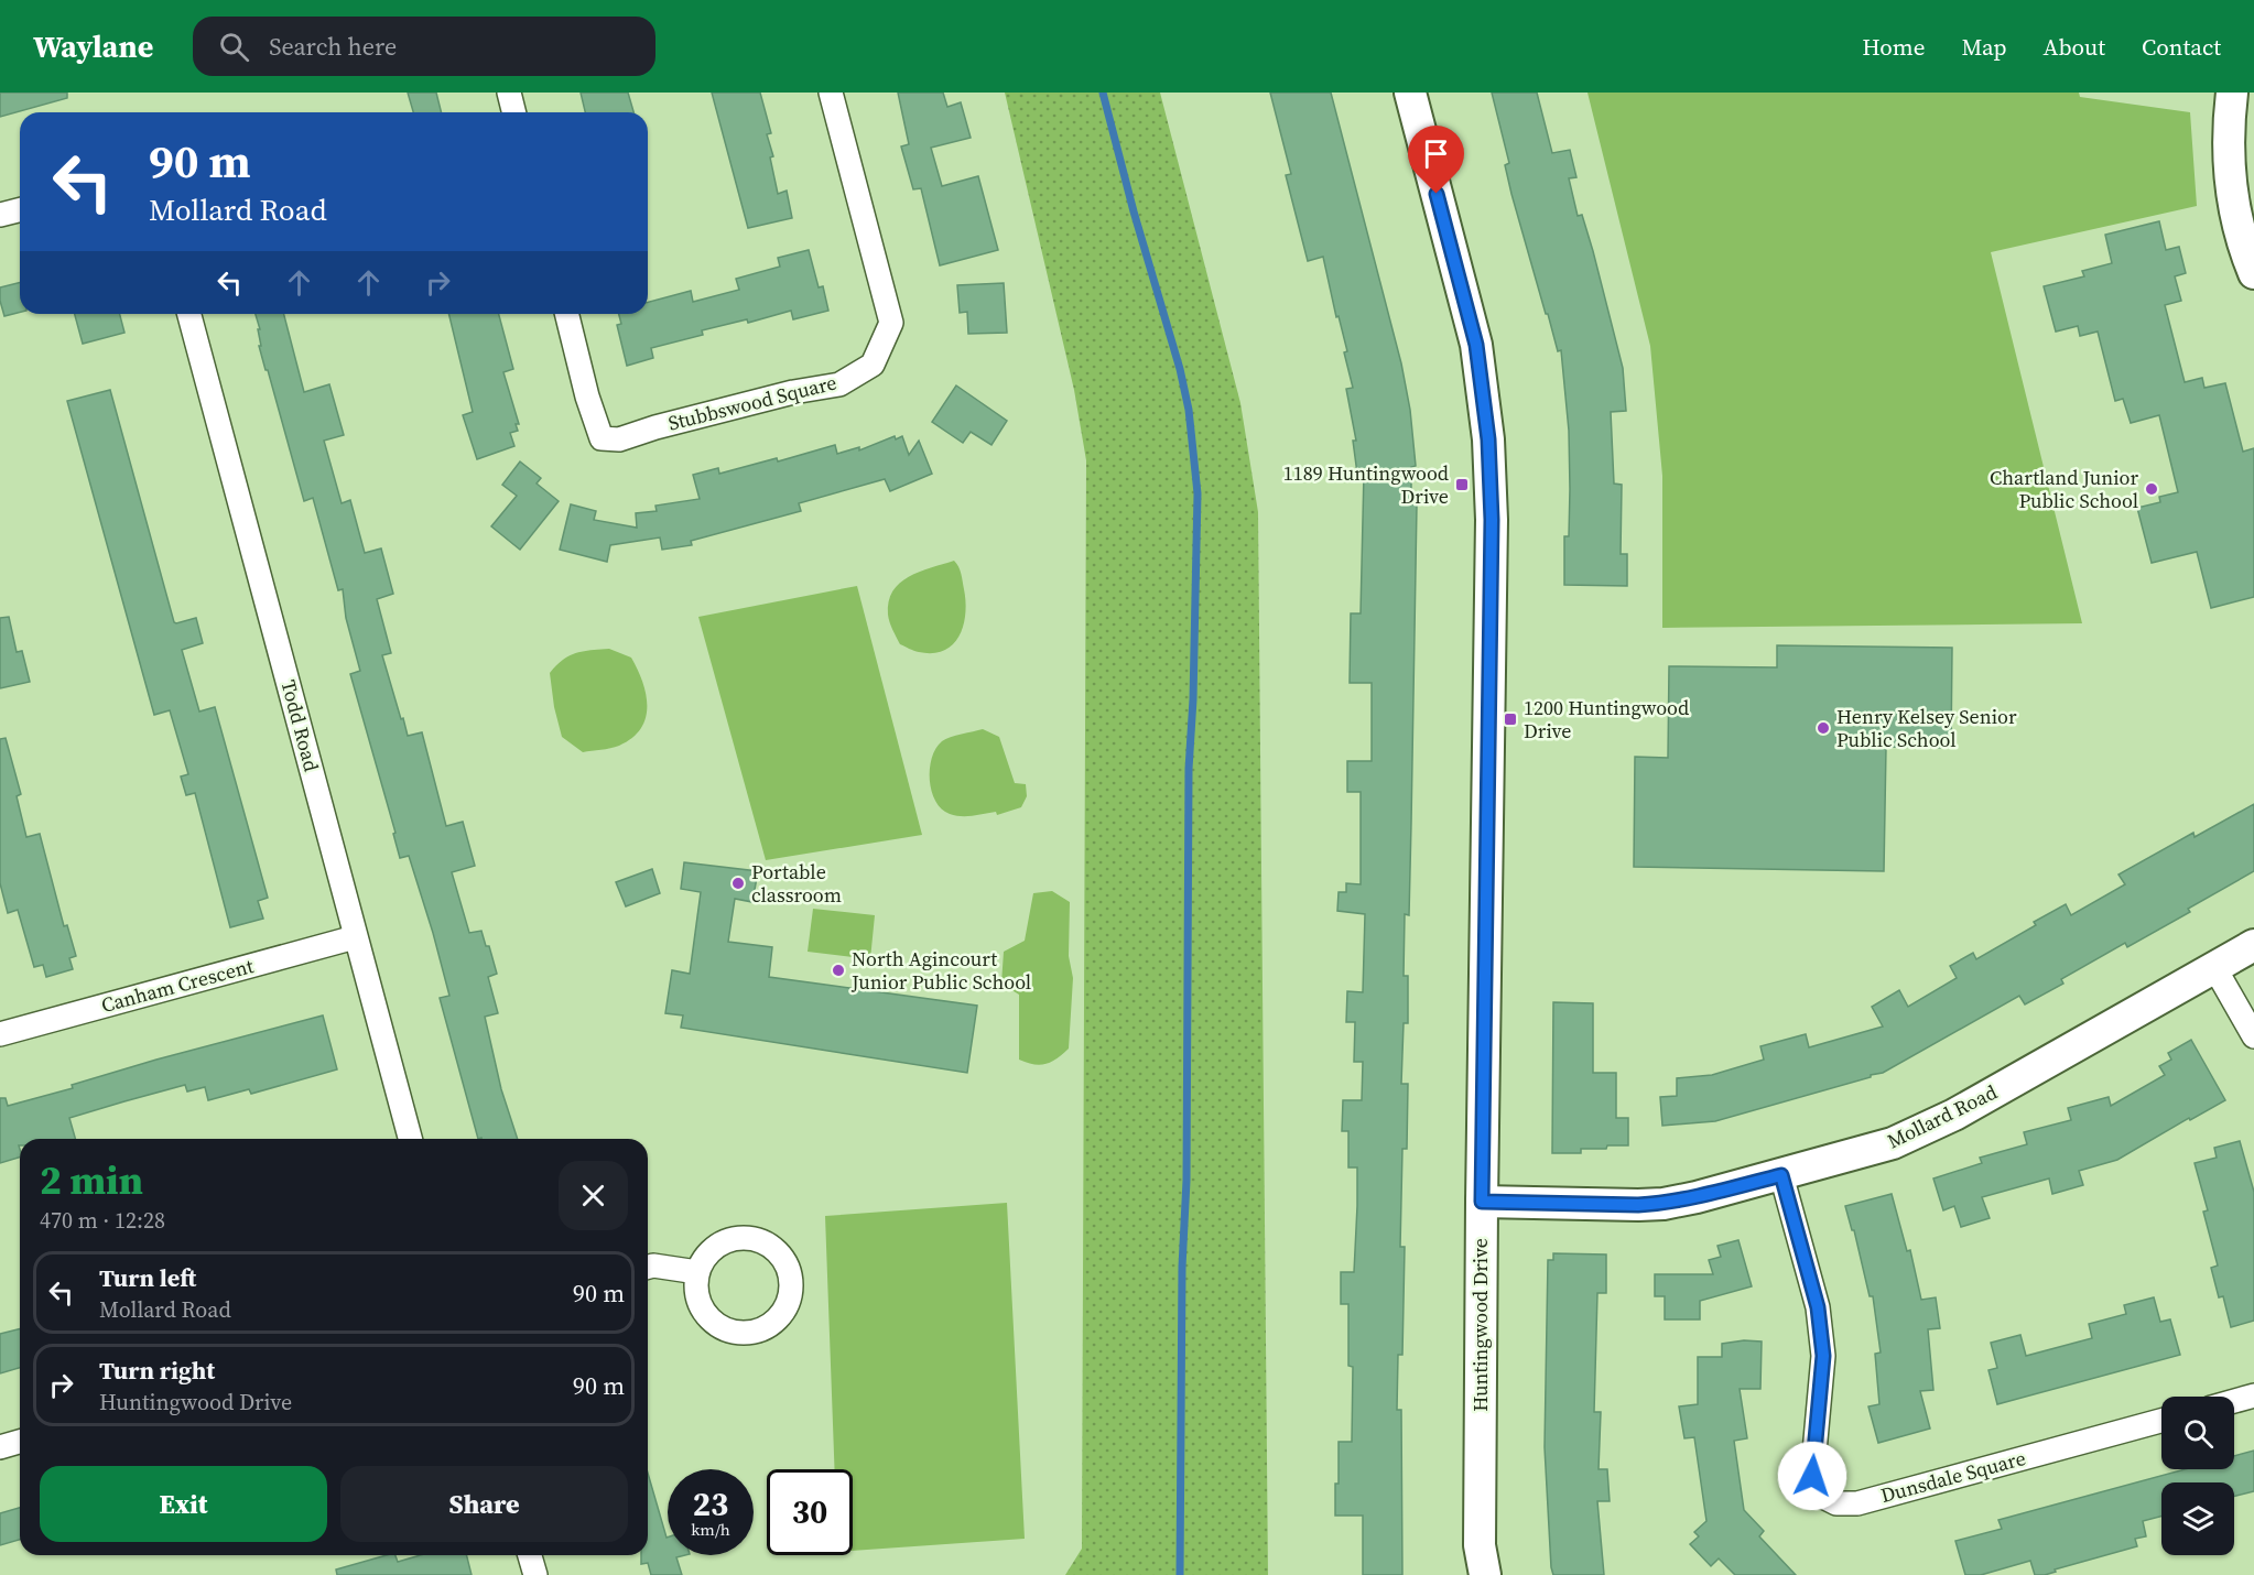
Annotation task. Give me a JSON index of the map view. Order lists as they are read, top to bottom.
{
  "streets": {
    "street": [
      "Stubbswood Square",
      "Todd Road",
      "Canham Crescent",
      "Mollard Road",
      "Huntingwood Drive",
      "Dunsdale Square"
    ]
  },
  "crossings": [
    ["Todd Road", "Canham Crescent"],
    ["Mollard Road", "Huntingwood Drive"],
    ["Mollard Road", "Dunsdale Square"]
  ],
  "places": {
    "transit": ["1189 Huntingwood Drive", "1200 Huntingwood Drive"],
    "other": [
      "Chartland Junior Public School",
      "Henry Kelsey Senior Public School",
      "Portable classroom",
      "North Agincourt Junior Public School"
    ]
  },
  "page": {
    "header": "Waylane",
    "search": "Search here",
    "nav": [
      "Home",
      "Map",
      "About",
      "Contact"
    ],
    "turn": ["90 m", "Mollard Road"],
    "heading": ["2 min", "470 m · 12:28"],
    "list": [
      {
        "name": "Turn left",
        "note": "Mollard Road",
        "value": "90 m"
      },
      {
        "name": "Turn right",
        "note": "Huntingwood Drive",
        "value": "90 m"
      }
    ],
    "buttons": ["Exit", "Share"],
    "speed": "23 km/h",
    "limit": "30"
  }
}
